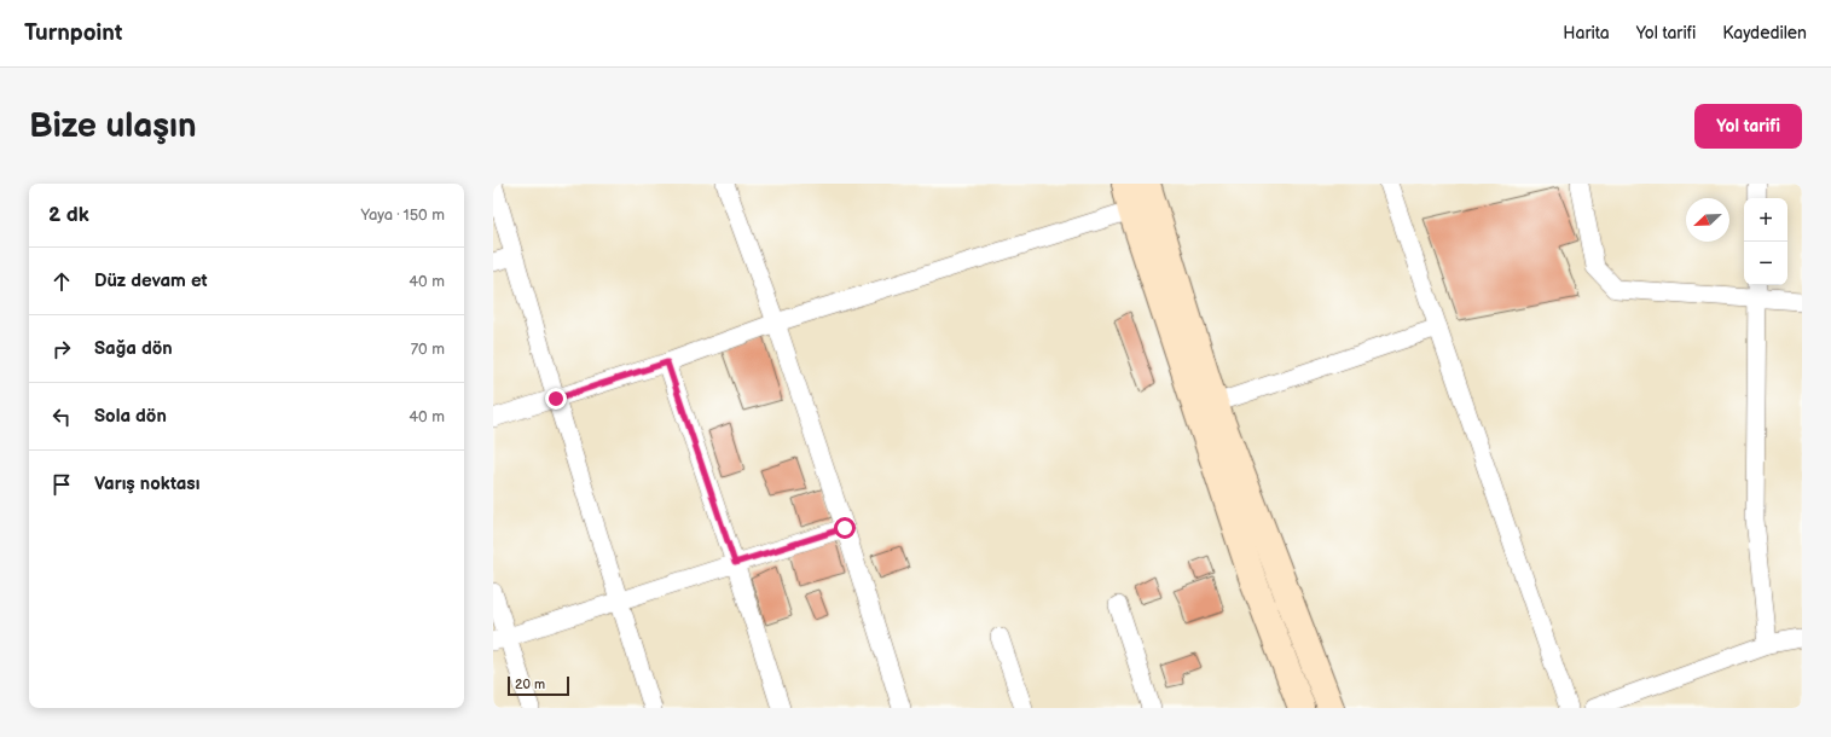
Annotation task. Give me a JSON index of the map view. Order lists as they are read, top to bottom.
{
  "scale_bar": "20 m",
  "north": "bottom left",
  "page": {
    "header": "Turnpoint",
    "nav": ["Harita", "Yol tarifi", "Kaydedilen"],
    "buttons": "Yol tarifi",
    "title": "Bize ulaşın",
    "heading": ["2 dk", "Yaya · 150 m"],
    "map_buttons": ["+", "−"],
    "list": [
      ["Düz devam et", "40 m"],
      ["Sağa dön", "70 m"],
      ["Sola dön", "40 m"],
      "Varış noktası"
    ],
    "scale": "20 m"
  }
}
